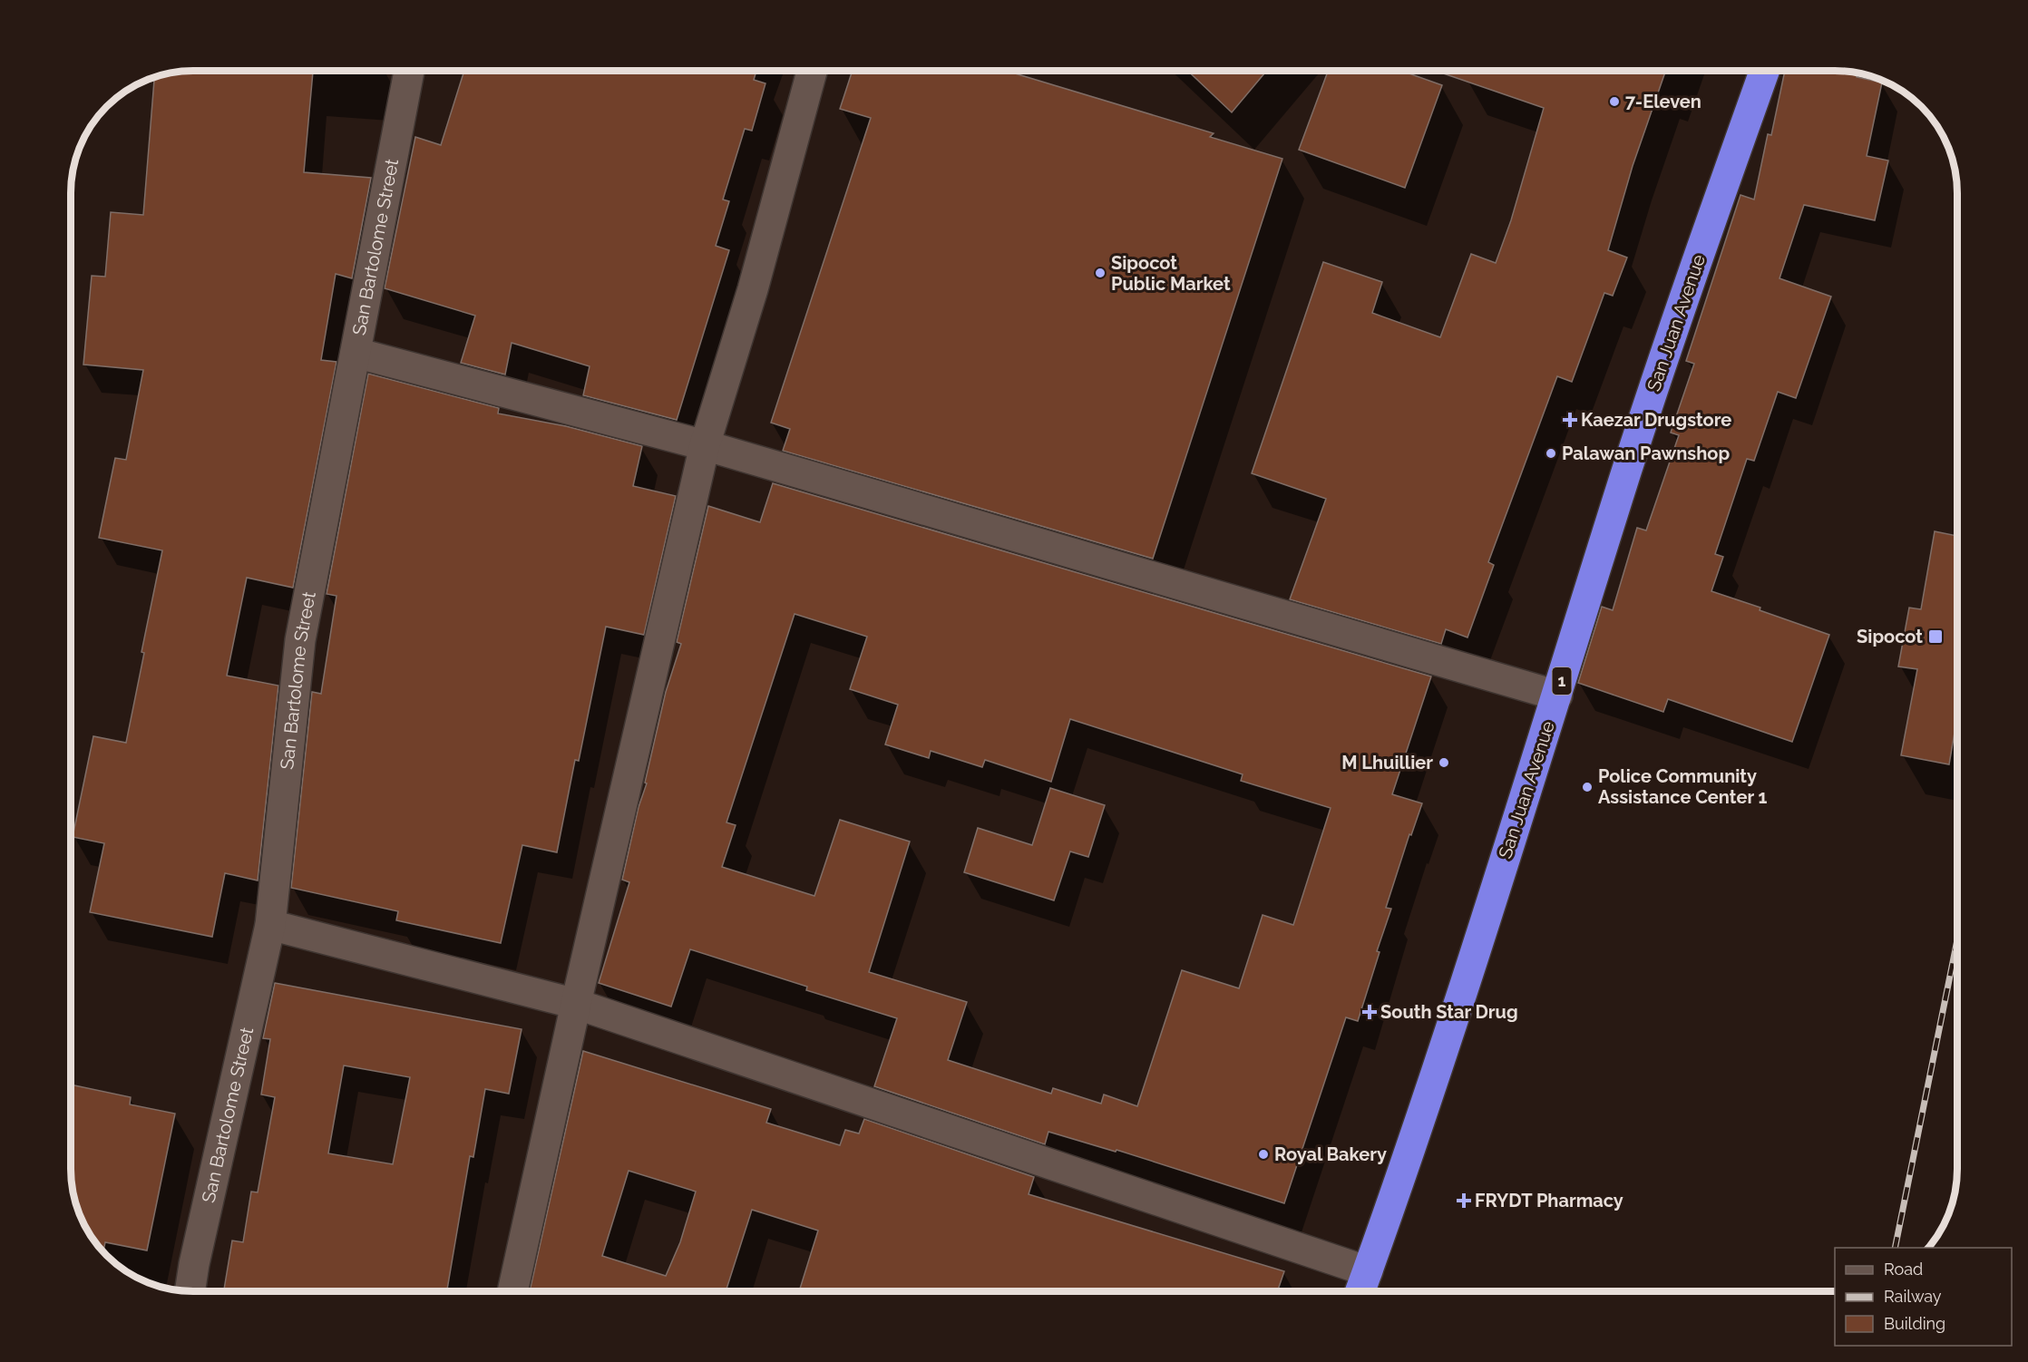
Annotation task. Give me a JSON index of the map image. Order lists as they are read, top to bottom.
{
  "streets": {
    "highway": ["San Juan Avenue", "1"],
    "street": ["San Bartolome Street"]
  },
  "places": {
    "other": [
      "7-Eleven",
      "Sipocot Public Market",
      "Palawan Pawnshop",
      "M Lhuillier",
      "Police Community Assistance Center 1",
      "Royal Bakery"
    ],
    "health": ["Kaezar Drugstore", "South Star Drug", "FRYDT Pharmacy"],
    "transit": ["Sipocot"]
  },
  "legend": ["Road", "Railway", "Building"]
}
